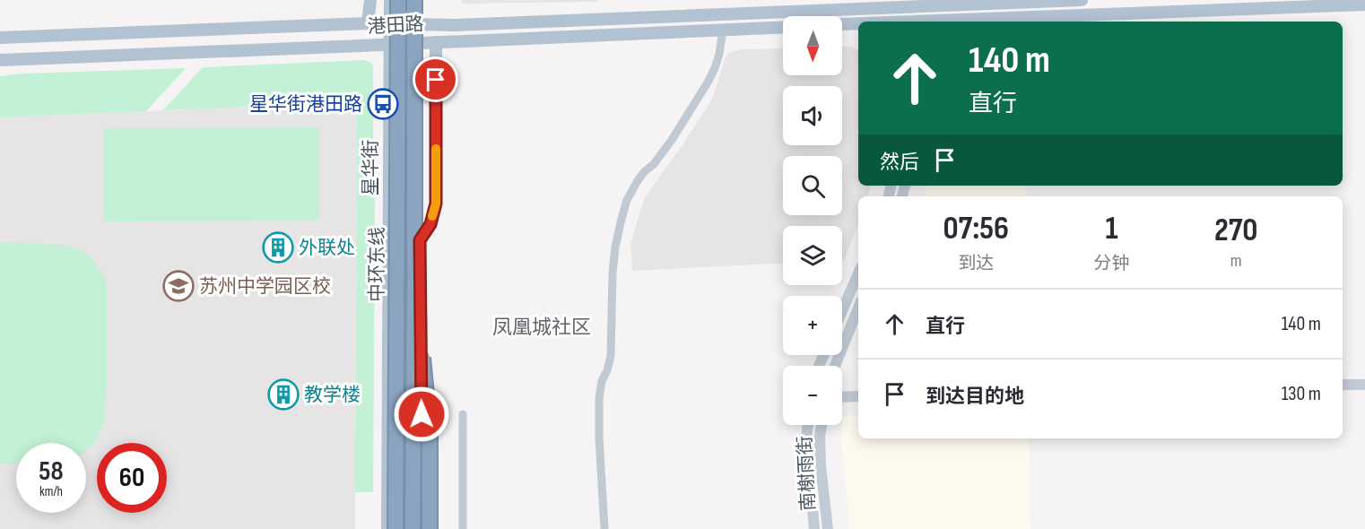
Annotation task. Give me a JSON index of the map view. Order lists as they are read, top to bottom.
{
  "streets": {
    "highway": ["中环东线"],
    "main road": ["港田路", "星华街", "南榭雨街"]
  },
  "crossings": [
    ["港田路", "星华街"]
  ],
  "districts": ["凤凰城社区"],
  "places": {
    "bus stop": ["星华街港田路"],
    "building": ["外联处", "教学楼"],
    "school or university": ["苏州中学园区校"]
  },
  "north": "bottom",
  "page": {
    "map_buttons": ["+", "−"],
    "turn": ["140 m", "直行"],
    "then": "然后",
    "eta": [
      "07:56",
      "到达",
      "1",
      "分钟",
      "270",
      "m"
    ],
    "list": [
      {
        "name": "直行",
        "value": "140 m"
      },
      {
        "name": "到达目的地",
        "value": "130 m"
      }
    ],
    "speed": "58 km/h",
    "limit": "60"
  }
}
